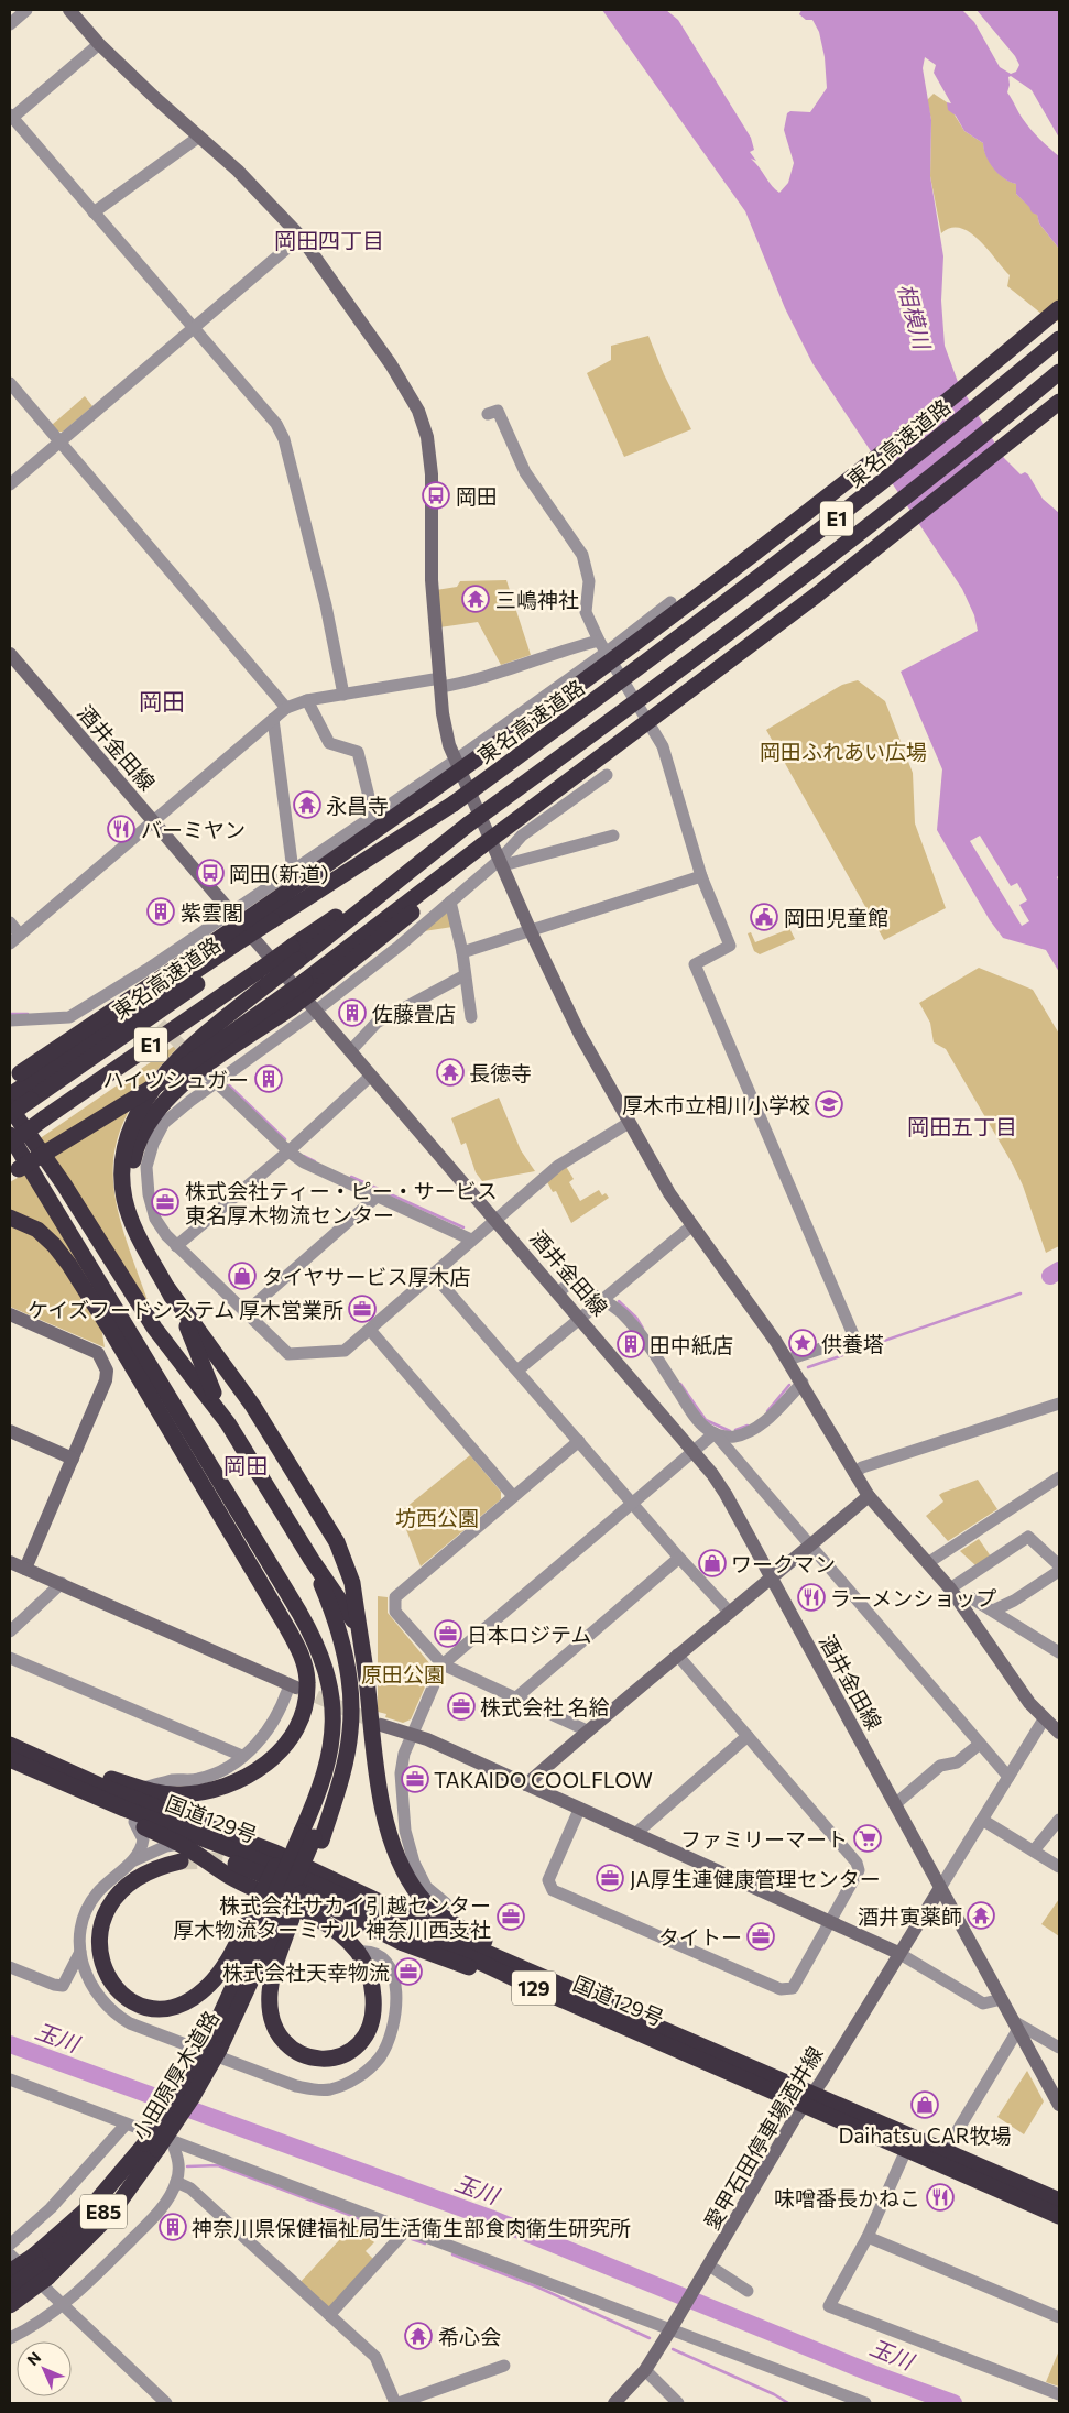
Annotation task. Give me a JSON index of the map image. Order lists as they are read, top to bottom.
{
  "streets": {
    "highway": [
      "東名高速道路",
      "E1",
      "国道129号",
      "129",
      "小田原厚木道路",
      "E85"
    ],
    "street": ["酒井金田線", "愛甲石田停車場酒井線"]
  },
  "crossings": [
    ["酒井金田線", "愛甲石田停車場酒井線"],
    ["国道129号", "愛甲石田停車場酒井線"]
  ],
  "districts": [
    "岡田四丁目",
    "岡田",
    "岡田五丁目",
    "岡田"
  ],
  "water": ["相模川", "玉川"],
  "parks": ["岡田ふれあい広場", "坊西公園", "原田公園"],
  "places": {
    "bus stop": ["岡田", "岡田(新道)"],
    "temple": [
      "三嶋神社",
      "永昌寺",
      "長徳寺",
      "酒井寅薬師",
      "希心会"
    ],
    "restaurant": ["バーミヤン", "ラーメンショップ", "味噌番長かねこ"],
    "building": [
      "紫雲閣",
      "佐藤畳店",
      "ハイツシュガー",
      "田中紙店",
      "神奈川県保健福祉局生活衛生部食肉衛生研究所"
    ],
    "public building": ["岡田児童館"],
    "school or university": ["厚木市立相川小学校"],
    "office": [
      "株式会社ティー・ピー・サービス 東名厚木物流センター",
      "ケイズフードシステム 厚木営業所",
      "日本ロジテム",
      "株式会社 名給",
      "TAKAIDO COOLFLOW",
      "JA厚生連健康管理センター",
      "株式会社サカイ引越センター 厚木物流ターミナル 神奈川西支社",
      "タイトー",
      "株式会社天幸物流"
    ],
    "shop": ["タイヤサービス厚木店", "ワークマン", "Daihatsu CAR牧場"],
    "place": ["供養塔"],
    "supermarket": ["ファミリーマート"]
  },
  "north": "top left"
}
